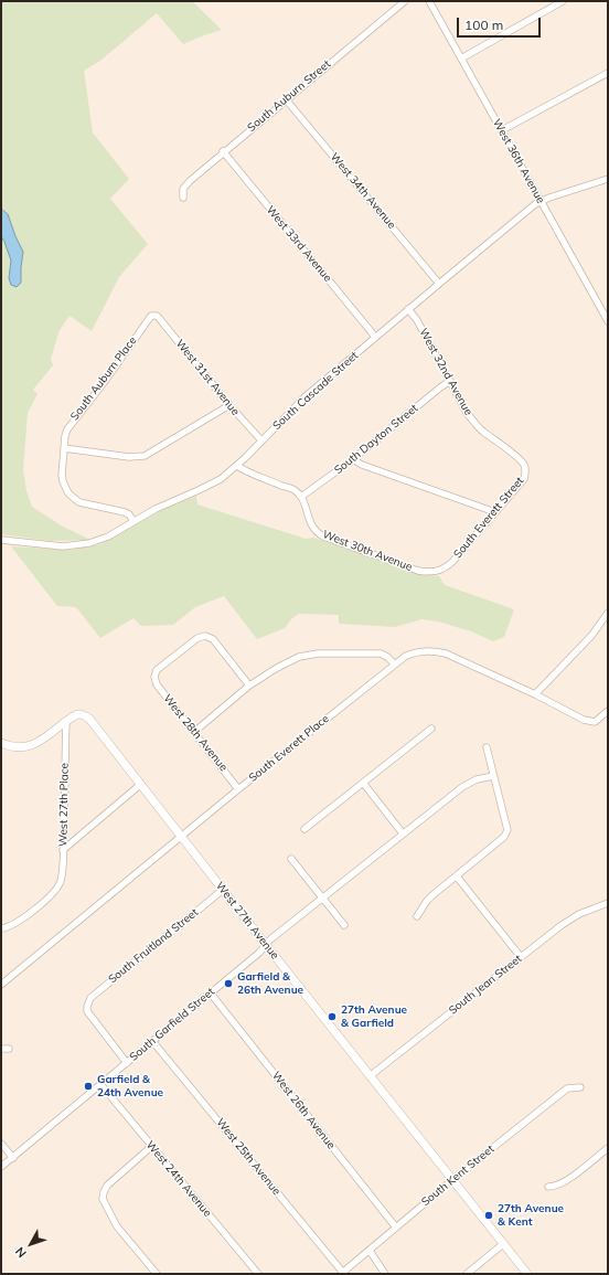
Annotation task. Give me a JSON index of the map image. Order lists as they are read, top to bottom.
{
  "streets": {
    "main road": ["West 27th Avenue"],
    "street": [
      "South Auburn Street",
      "West 36th Avenue",
      "West 34th Avenue",
      "West 33rd Avenue",
      "West 32nd Avenue",
      "West 31st Avenue",
      "South Auburn Place",
      "South Cascade Street",
      "South Dayton Street",
      "South Everett Street",
      "West 30th Avenue",
      "West 28th Avenue",
      "South Everett Place",
      "West 27th Place",
      "South Fruitland Street",
      "South Jean Street",
      "South Garfield Street",
      "West 26th Avenue",
      "West 25th Avenue",
      "South Kent Street",
      "West 24th Avenue"
    ]
  },
  "crossings": [
    ["South Auburn Street", "West 34th Avenue"],
    ["South Auburn Street", "West 33rd Avenue"],
    ["West 36th Avenue", "South Cascade Street"],
    ["West 34th Avenue", "South Cascade Street"],
    ["West 33rd Avenue", "South Cascade Street"],
    ["West 32nd Avenue", "South Cascade Street"],
    ["West 32nd Avenue", "South Dayton Street"],
    ["West 32nd Avenue", "South Everett Street"],
    ["West 31st Avenue", "South Auburn Place"],
    ["West 31st Avenue", "South Cascade Street"],
    ["South Dayton Street", "West 30th Avenue"],
    ["South Everett Street", "West 30th Avenue"],
    ["West 28th Avenue", "South Everett Place"],
    ["South Everett Place", "West 27th Avenue"],
    ["West 27th Place", "West 27th Avenue"],
    ["West 27th Avenue", "South Fruitland Street"],
    ["West 27th Avenue", "South Jean Street"],
    ["West 27th Avenue", "South Garfield Street"],
    ["West 27th Avenue", "South Kent Street"],
    ["South Fruitland Street", "South Garfield Street"],
    ["South Garfield Street", "West 26th Avenue"],
    ["South Garfield Street", "West 25th Avenue"],
    ["South Garfield Street", "West 24th Avenue"],
    ["West 26th Avenue", "South Kent Street"],
    ["West 25th Avenue", "South Kent Street"]
  ],
  "places": [
    "Garfield & 26th Avenue",
    "27th Avenue & Garfield",
    "Garfield & 24th Avenue",
    "27th Avenue & Kent"
  ],
  "scale_bar": "100 m",
  "north": "bottom left"
}
